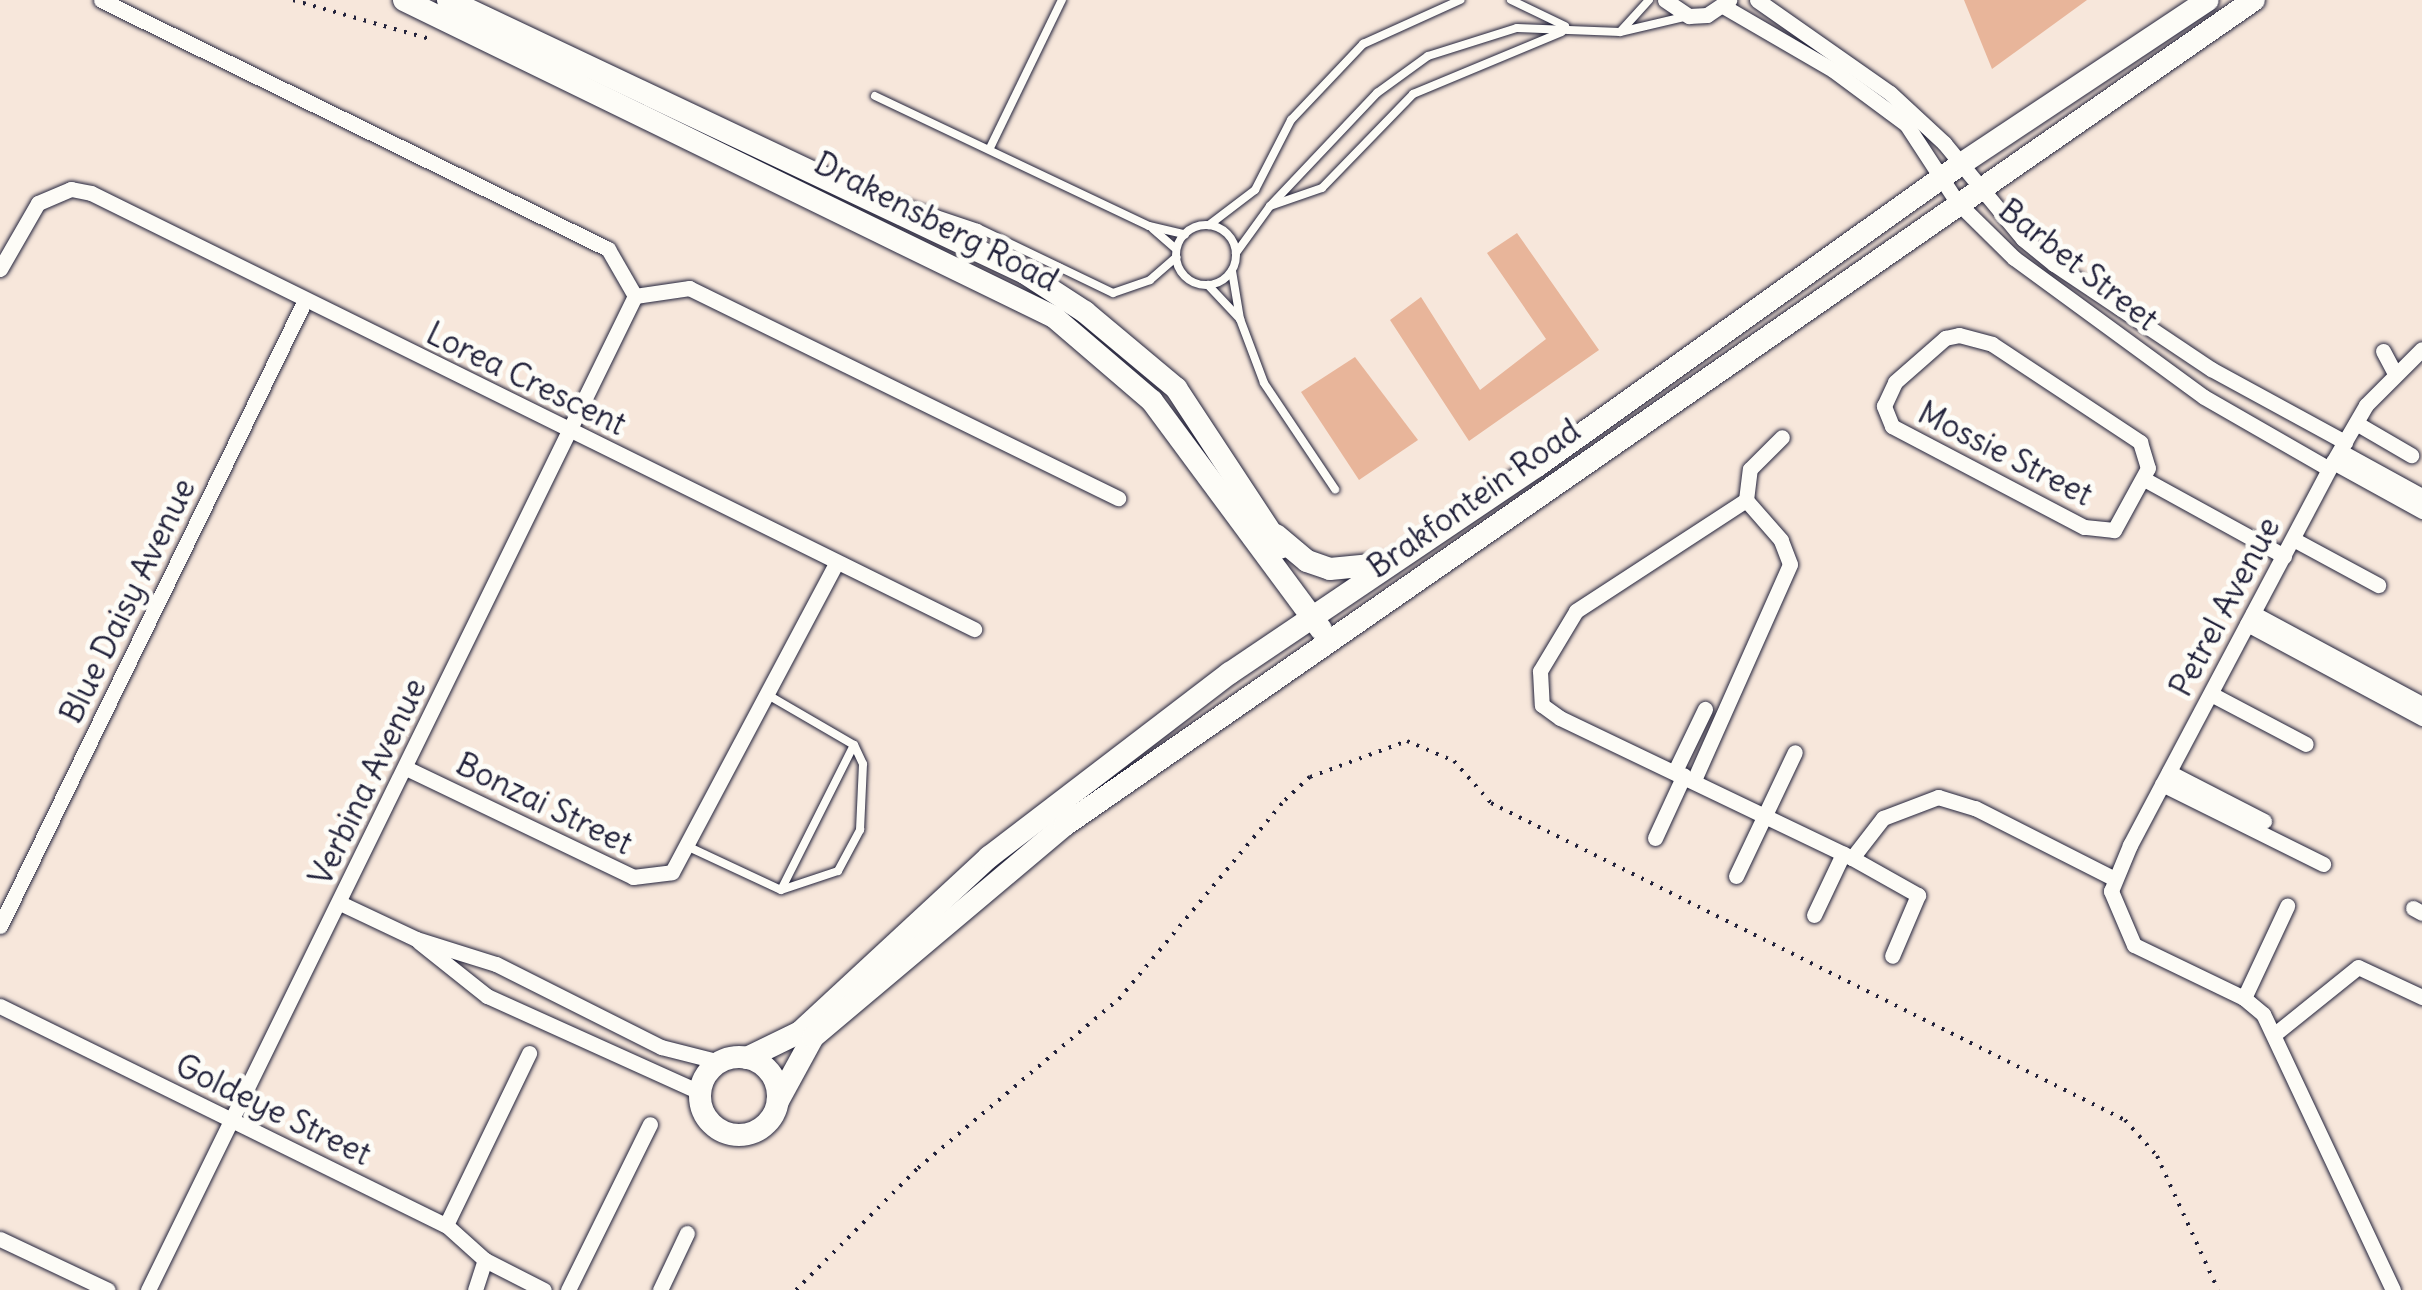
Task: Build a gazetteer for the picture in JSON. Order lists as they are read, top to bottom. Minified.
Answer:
{"streets":{"street":["Drakensberg Road","Barbet Street","Lorea Crescent","Mossie Street","Brakfontein Road","Blue Daisy Avenue","Petrel Avenue","Verbina Avenue","Bonzai Street","Goldeye Street"]},"crossings":[["Drakensberg Road","Brakfontein Road"],["Barbet Street","Brakfontein Road"],["Barbet Street","Petrel Avenue"],["Lorea Crescent","Blue Daisy Avenue"],["Lorea Crescent","Verbina Avenue"],["Mossie Street","Petrel Avenue"],["Verbina Avenue","Bonzai Street"],["Verbina Avenue","Goldeye Street"]]}
